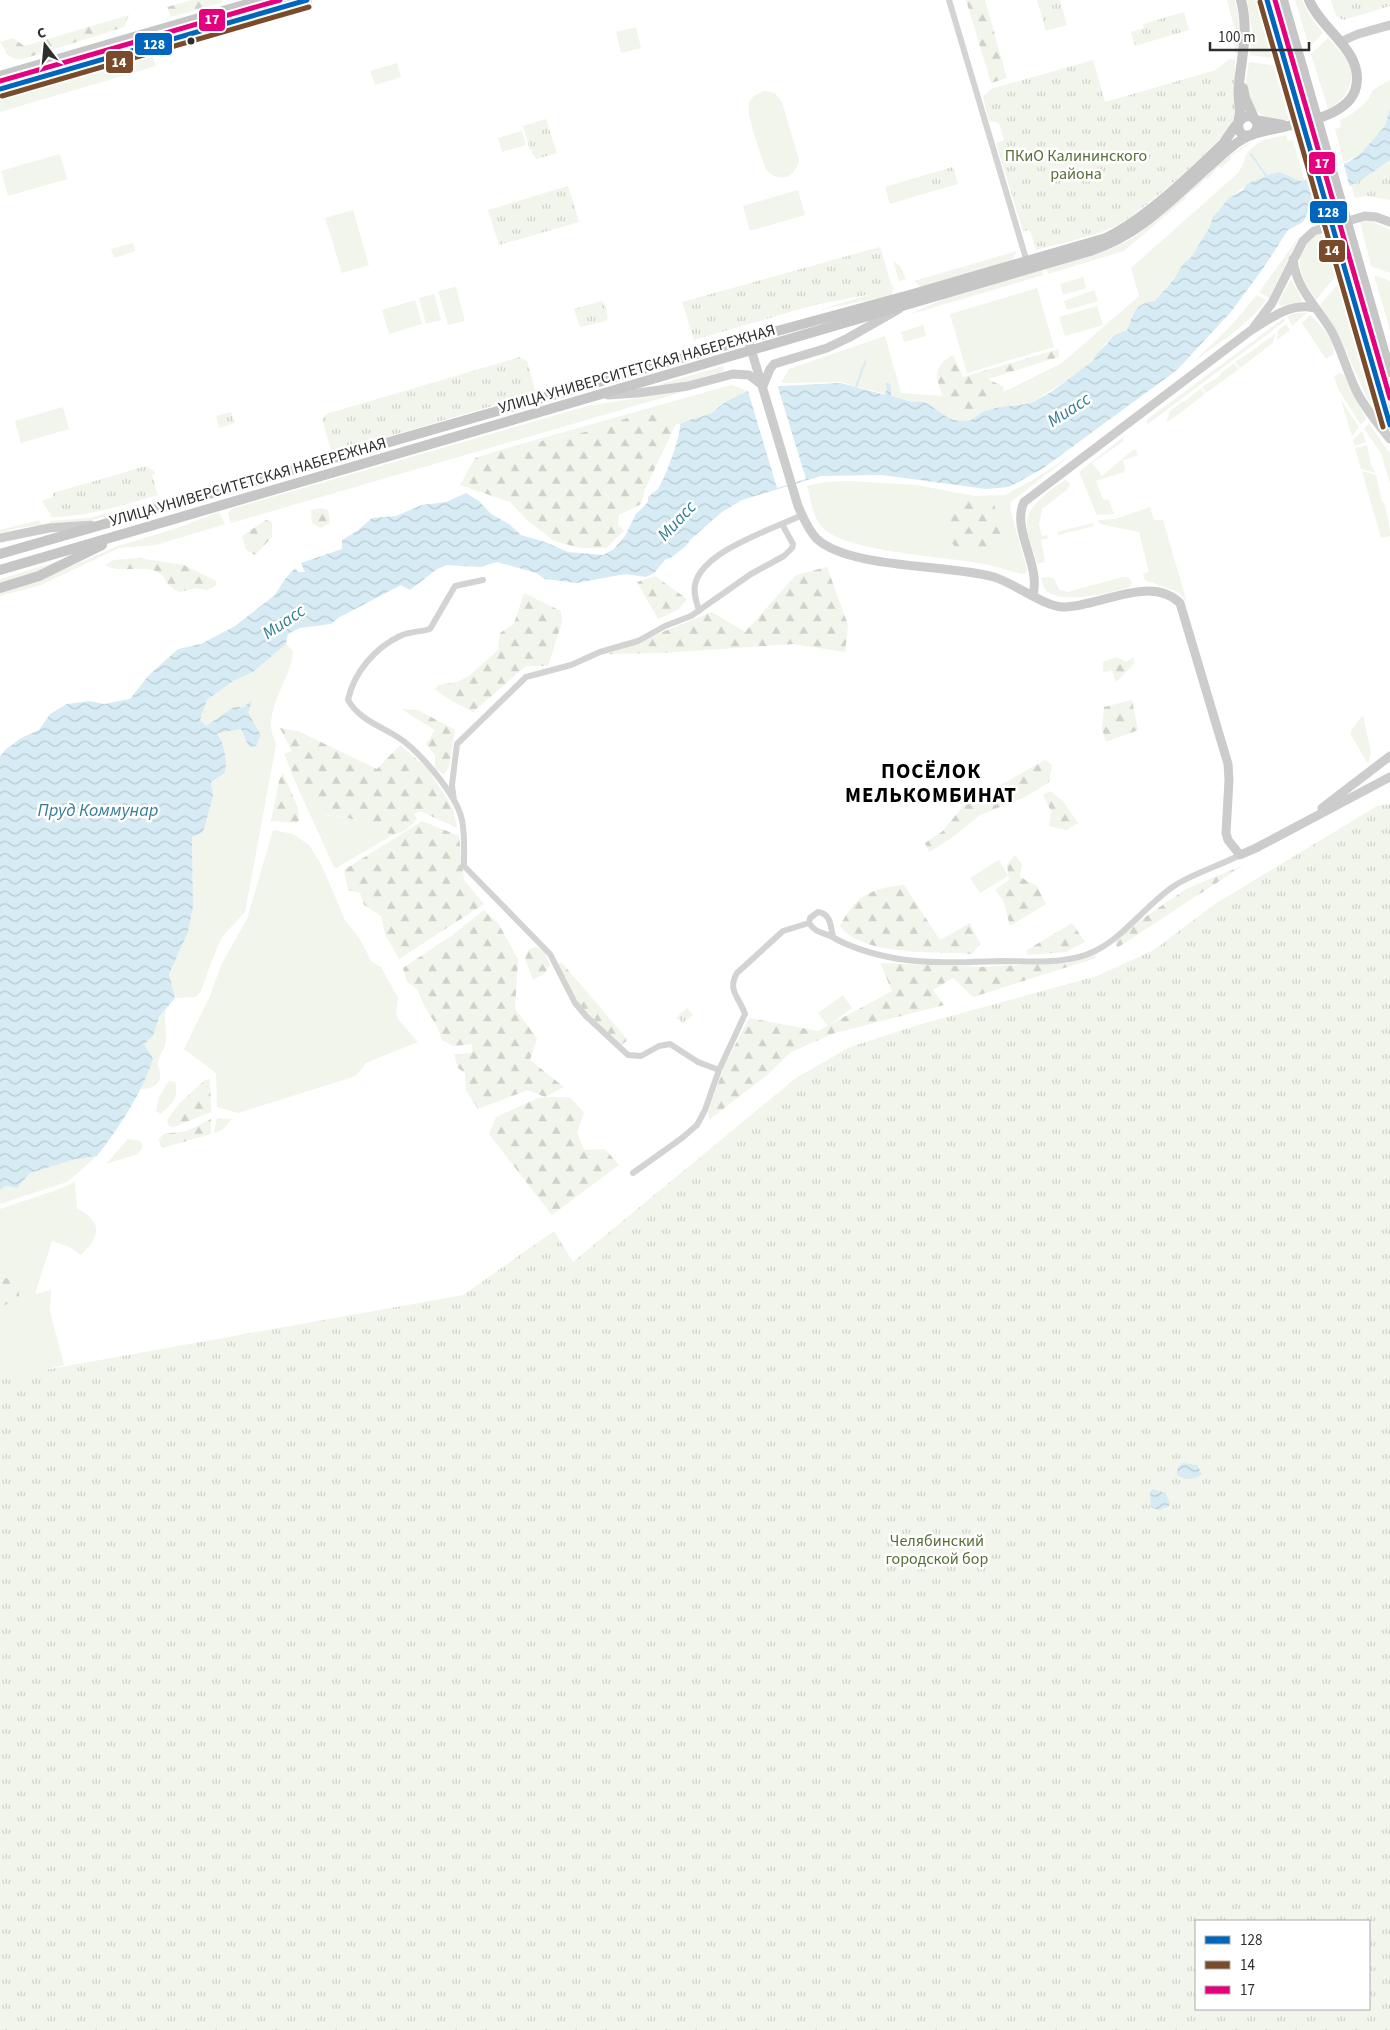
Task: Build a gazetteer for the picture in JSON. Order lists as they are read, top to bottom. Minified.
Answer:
{"streets":{"main road":["УЛИЦА УНИВЕРСИТЕТСКАЯ НАБЕРЕЖНАЯ"]},"districts":["ПОСЁЛОК МЕЛЬКОМБИНАТ"],"water":["Миасс","Пруд Коммунар"],"parks":["ПКиО Калининского района","Челябинский городской бор"],"lines":["transit line 128","transit line 17","transit line 14"],"legend":["128","14","17"],"scale_bar":"100 m","north":"top"}
